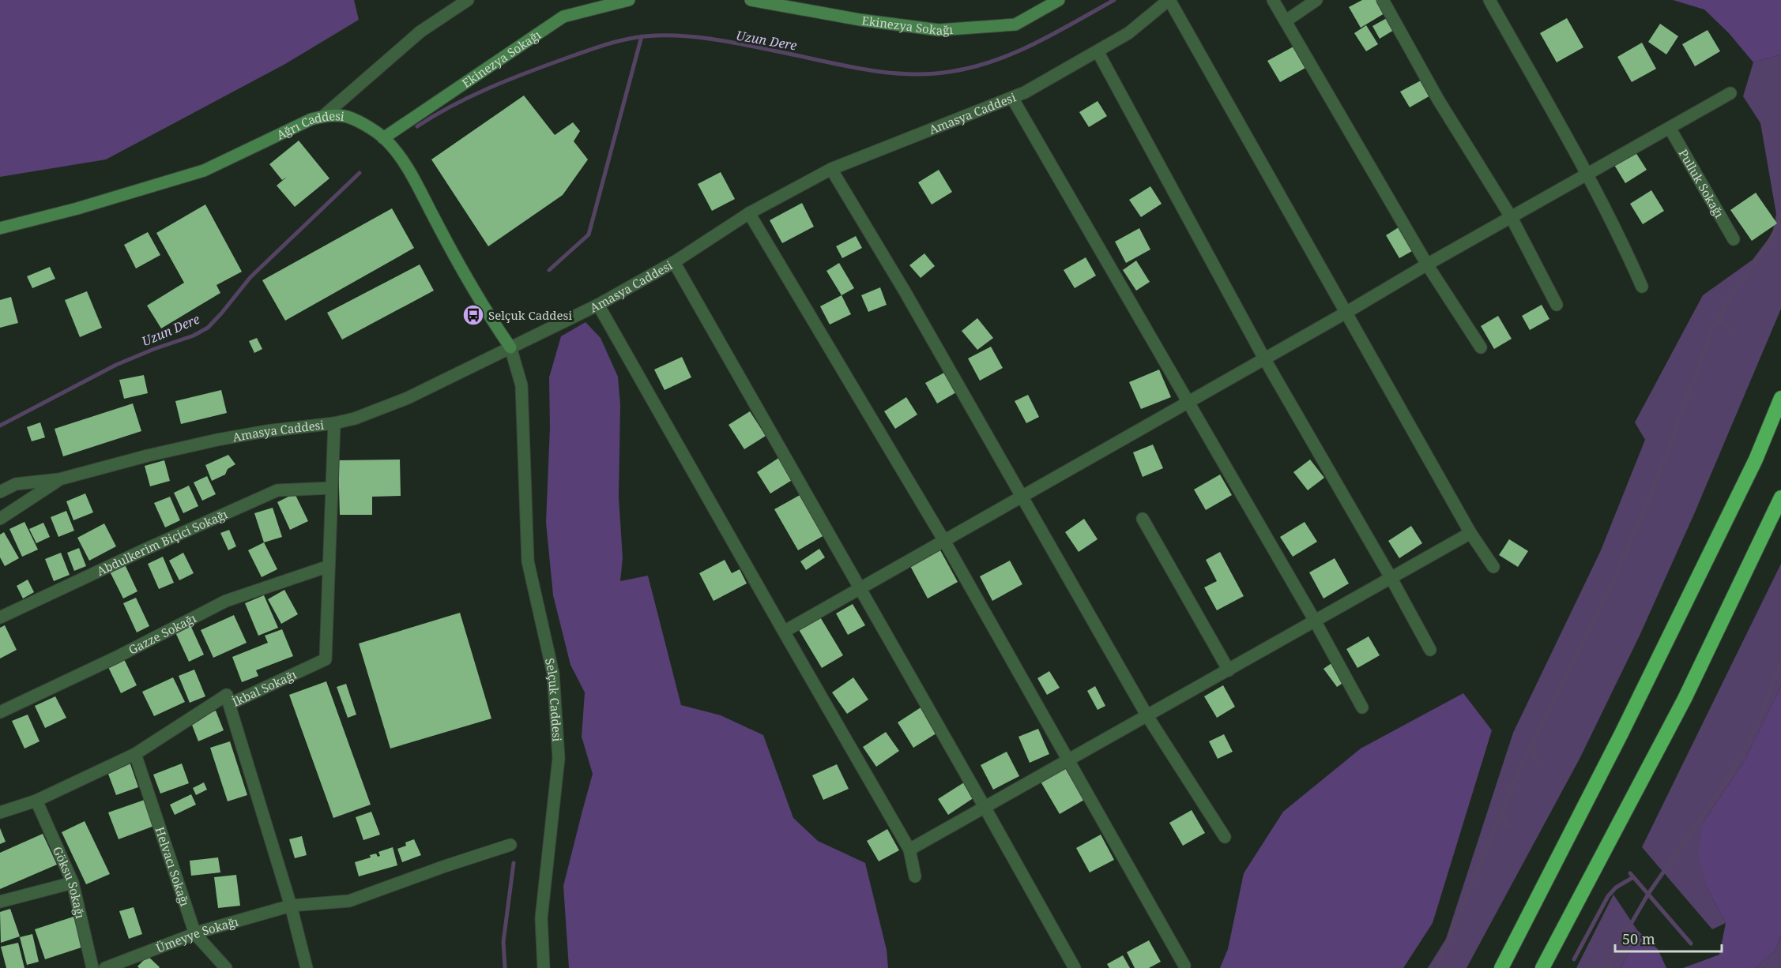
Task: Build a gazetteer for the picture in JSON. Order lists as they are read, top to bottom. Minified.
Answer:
{"streets":{"main road":["Ekinezya Sokağı","Ağrı Caddesi"],"street":["Amasya Caddesi","Pulluk Sokağı","Abdulkerim Biçici Sokağı","Gazze Sokağı","İkbal Sokağı","Selçuk Caddesi","Helvacı Sokağı","Göksu Sokağı","Ümeyye Sokağı"]},"crossings":[["Ekinezya Sokağı","Ağrı Caddesi"],["Amasya Caddesi","Ağrı Caddesi"],["Amasya Caddesi","İkbal Sokağı"],["Amasya Caddesi","Selçuk Caddesi"],["Ağrı Caddesi","Selçuk Caddesi"],["Abdulkerim Biçici Sokağı","İkbal Sokağı"],["Gazze Sokağı","İkbal Sokağı"],["İkbal Sokağı","Helvacı Sokağı"],["İkbal Sokağı","Göksu Sokağı"],["Helvacı Sokağı","Ümeyye Sokağı"]],"water":["Uzun Dere"],"places":{"bus stop":["Selçuk Caddesi"]},"scale_bar":"50 m"}
